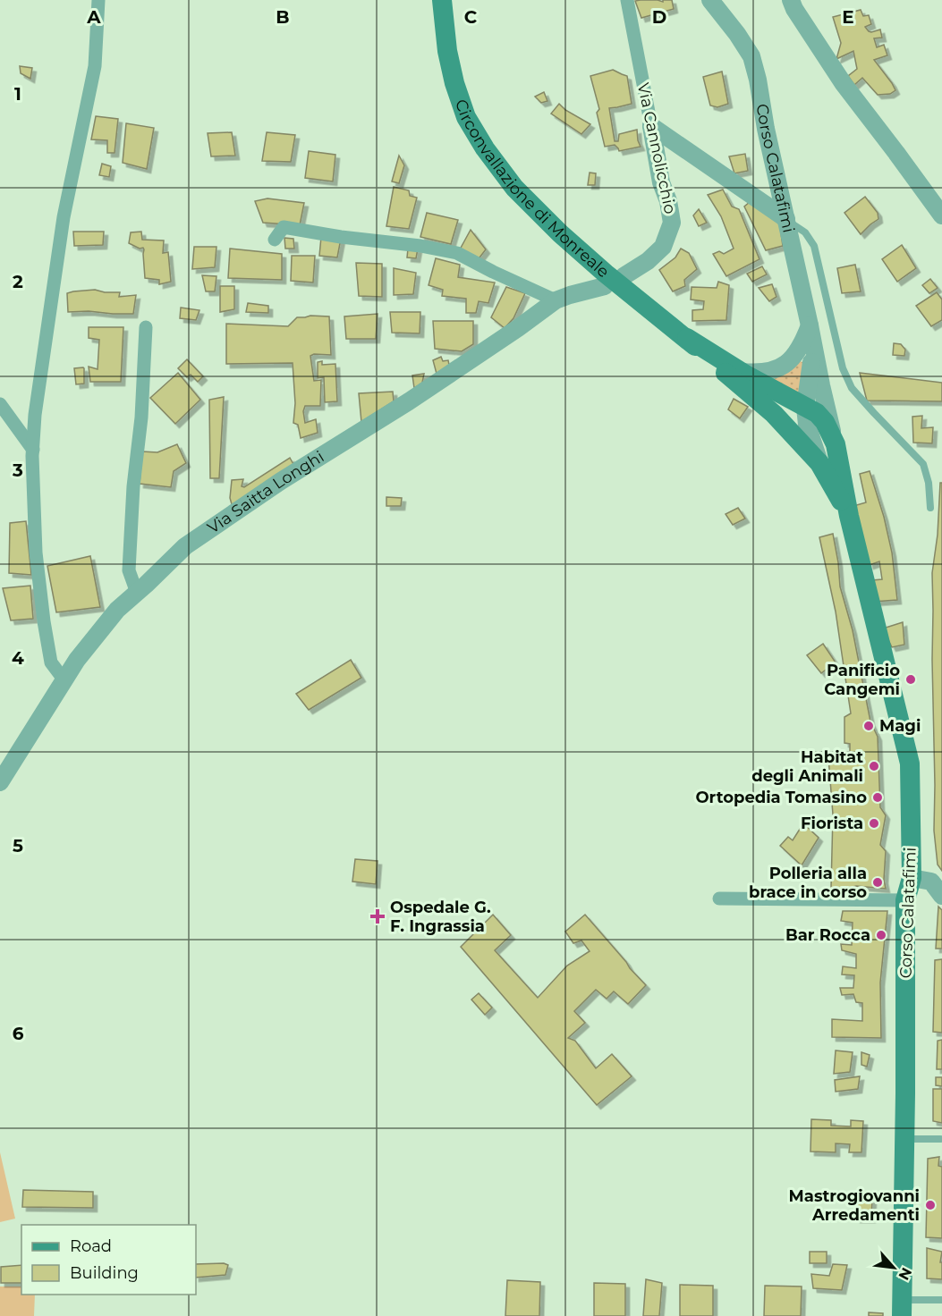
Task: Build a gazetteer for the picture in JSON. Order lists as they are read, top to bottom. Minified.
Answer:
{"streets":{"main road":["Corso Calatafimi","Circonvallazione di Monreale"],"street":["Via Cannolicchio","Via Saitta Longhi"]},"places":{"other":["Panificio Cangemi","Magi","Habitat degli Animali","Ortopedia Tomasino","Fiorista","Polleria alla brace in corso","Bar Rocca","Mastrogiovanni Arredamenti"],"health":["Ospedale G. F. Ingrassia"]},"legend":["Road","Building"],"north":"bottom right","grid":{"columns":["A","B","C","D","E"],"rows":["1","2","3","4","5","6"]}}
